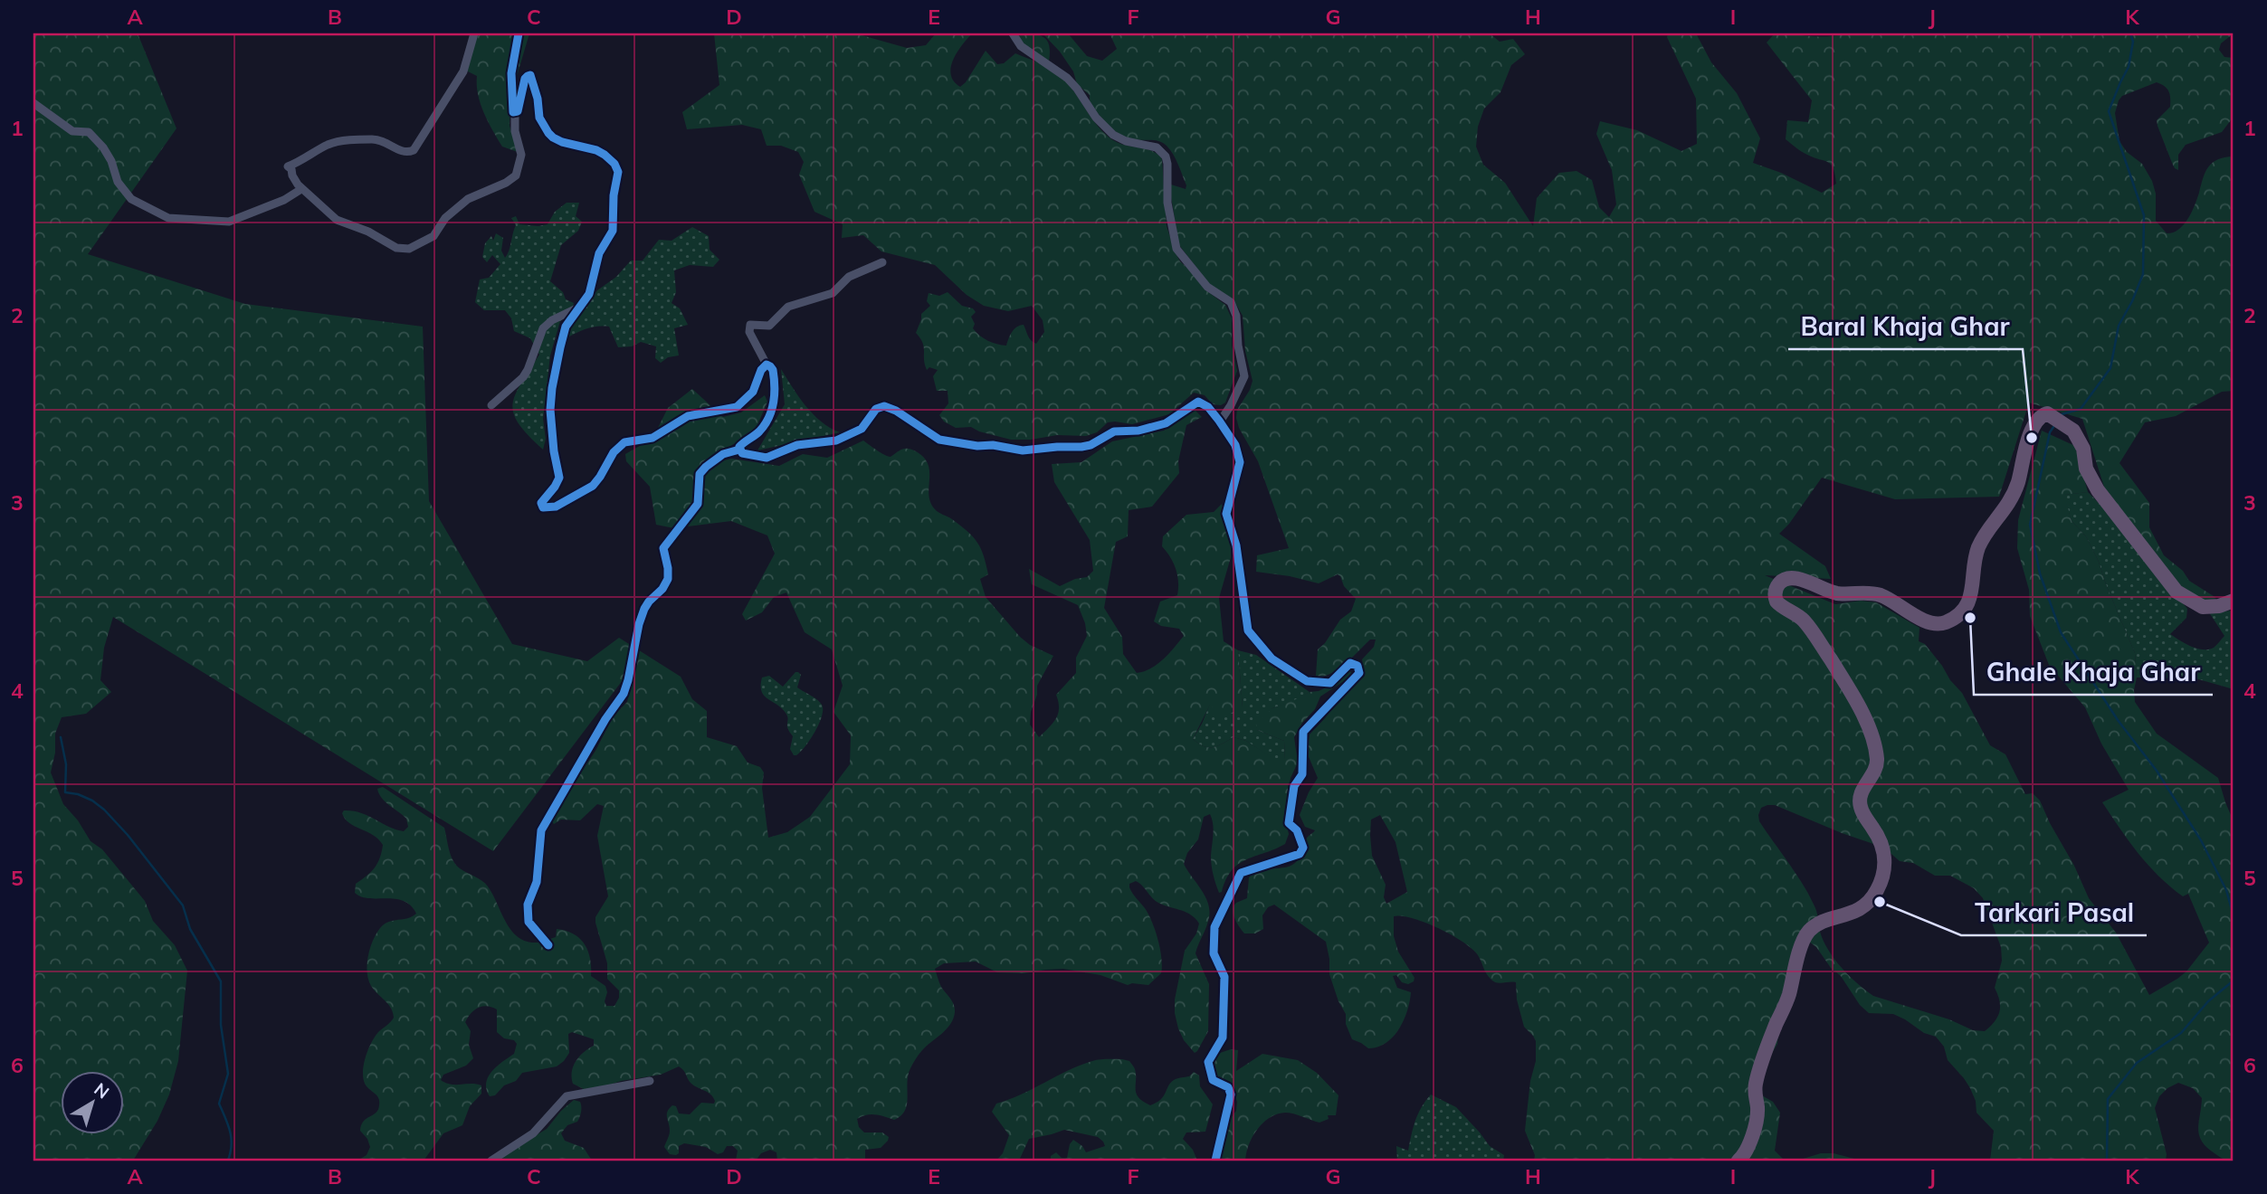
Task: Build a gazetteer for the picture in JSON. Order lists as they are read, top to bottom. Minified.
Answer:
{"places":["Baral Khaja Ghar","Ghale Khaja Ghar","Tarkari Pasal"],"north":"top right","grid":{"columns":["A","B","C","D","E","F","G","H","I","J","K"],"rows":["1","2","3","4","5","6"]}}
